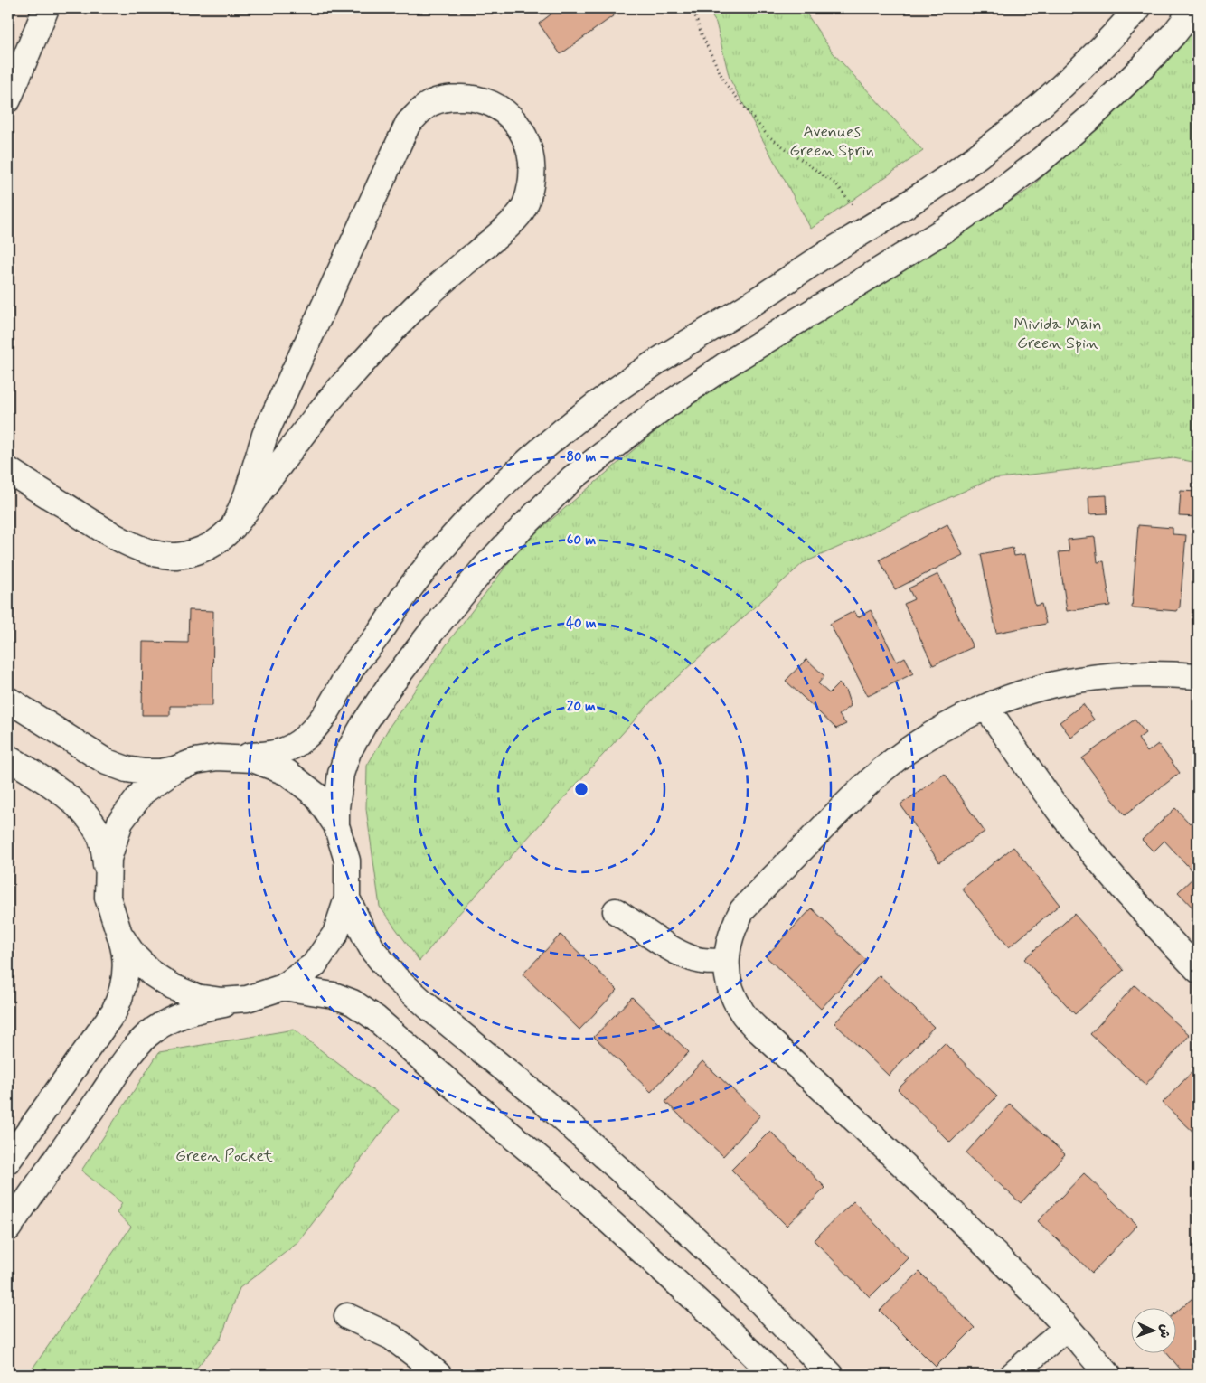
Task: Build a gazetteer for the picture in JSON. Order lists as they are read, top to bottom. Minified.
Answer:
{"parks":["Avenues Green Sprin","Mivida Main Green Spin","Green Pocket"],"north":"right","rings":["80 m","60 m","40 m","20 m"]}
